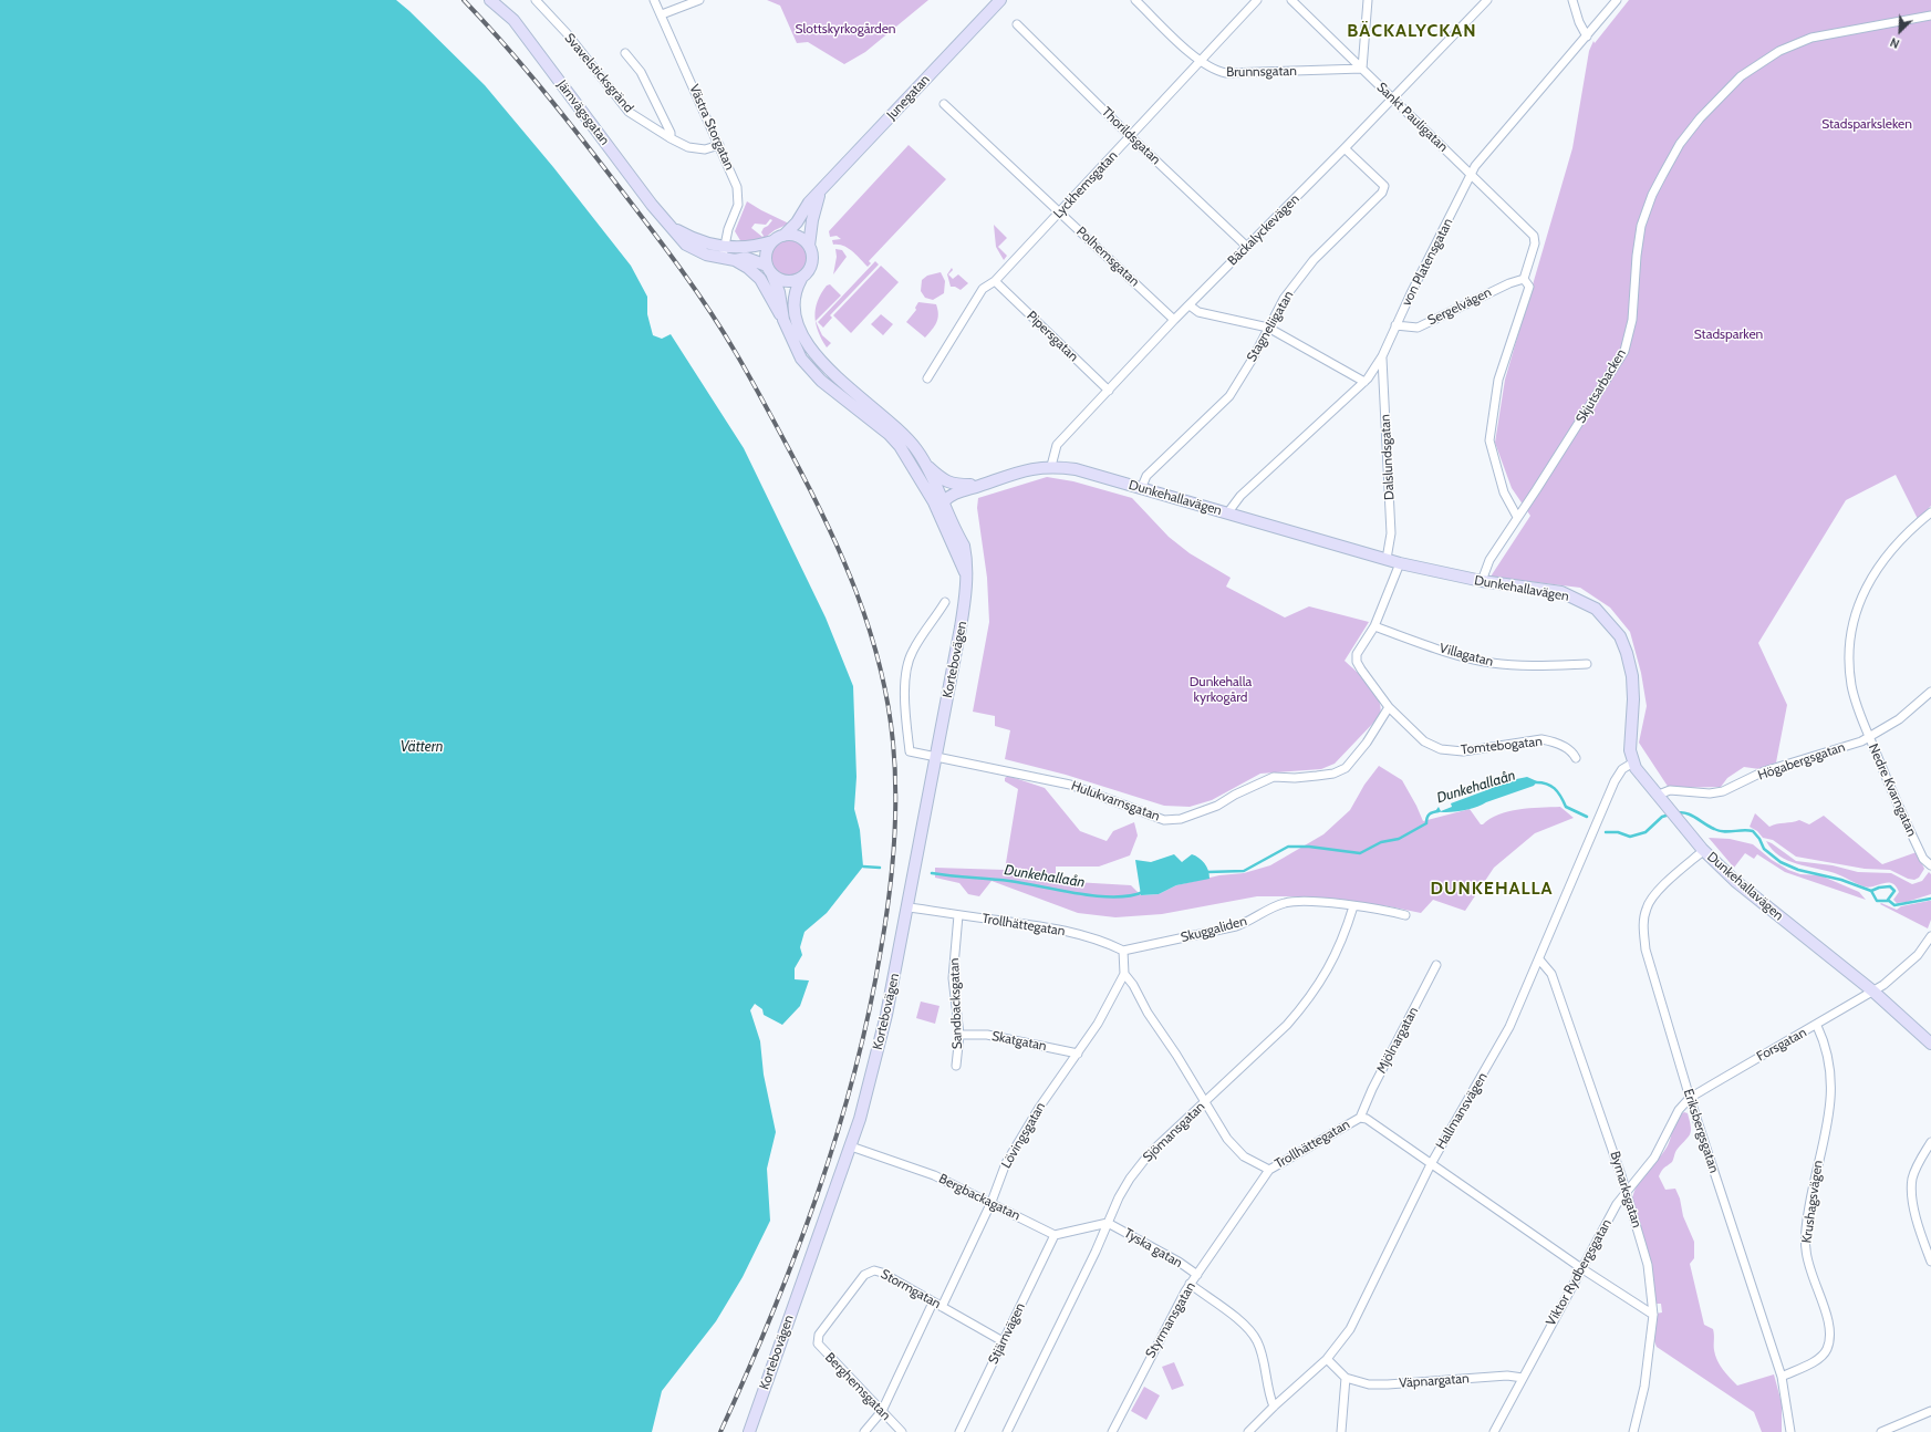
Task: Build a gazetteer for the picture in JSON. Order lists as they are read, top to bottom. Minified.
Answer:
{"streets":{"street":["Brunnsgatan","Svavelsticksgränd","Junegatan","Järnvägsgatan","Sankt Pauligatan","Västra Storgatan","Thorildsgatan","Lyckhemsgatan","Bäckalyckevägen","Polhemsgatan","von Platensgatan","Sergelvägen","Stagneliigatan","Pipersgatan","Skjutsarbacken","Dalslundsgatan","Dunkehallavägen","Villagatan","Kortebovägen","Tomtebogatan","Högabergsgatan","Nedre Kvarngatan","Hulukvarnsgatan","Trollhättegatan","Skuggaliden","Sandbacksgatan","Mjölnargatan","Skatgatan","Forsgatan","Hallmansvägen","Eriksbergsgatan","Sjömansgatan","Lövingsgatan","Bymarksgatan","Bergbackagatan","Krushagsvägen","Tyska gatan","Viktor Rydbergsgatan","Stormgatan","Styrmansgatan","Stjärnvägen","Väpnargatan","Berghemsgatan"]},"crossings":[["Brunnsgatan","Sankt Pauligatan"],["Brunnsgatan","Lyckhemsgatan"],["Svavelsticksgränd","Västra Storgatan"],["Junegatan","Järnvägsgatan"],["Junegatan","Kortebovägen"],["Järnvägsgatan","Västra Storgatan"],["Järnvägsgatan","Kortebovägen"],["Sankt Pauligatan","Bäckalyckevägen"],["Sankt Pauligatan","von Platensgatan"],["Sankt Pauligatan","Sergelvägen"],["Thorildsgatan","Lyckhemsgatan"],["Thorildsgatan","Bäckalyckevägen"],["Lyckhemsgatan","Polhemsgatan"],["Lyckhemsgatan","Pipersgatan"],["Bäckalyckevägen","Polhemsgatan"],["Bäckalyckevägen","Stagneliigatan"],["Bäckalyckevägen","Pipersgatan"],["Bäckalyckevägen","Dunkehallavägen"],["von Platensgatan","Sergelvägen"],["von Platensgatan","Dalslundsgatan"],["von Platensgatan","Dunkehallavägen"],["Stagneliigatan","Dunkehallavägen"],["Skjutsarbacken","Dunkehallavägen"],["Dalslundsgatan","Dunkehallavägen"],["Dunkehallavägen","Kortebovägen"],["Dunkehallavägen","Tomtebogatan"],["Dunkehallavägen","Högabergsgatan"],["Dunkehallavägen","Forsgatan"],["Dunkehallavägen","Hallmansvägen"],["Dunkehallavägen","Eriksbergsgatan"],["Villagatan","Tomtebogatan"],["Kortebovägen","Hulukvarnsgatan"],["Kortebovägen","Trollhättegatan"],["Kortebovägen","Bergbackagatan"],["Tomtebogatan","Hulukvarnsgatan"],["Högabergsgatan","Nedre Kvarngatan"],["Trollhättegatan","Skuggaliden"],["Trollhättegatan","Sandbacksgatan"],["Trollhättegatan","Mjölnargatan"],["Trollhättegatan","Hallmansvägen"],["Trollhättegatan","Sjömansgatan"],["Trollhättegatan","Lövingsgatan"],["Trollhättegatan","Bymarksgatan"],["Trollhättegatan","Viktor Rydbergsgatan"],["Trollhättegatan","Styrmansgatan"],["Skuggaliden","Sjömansgatan"],["Sandbacksgatan","Skatgatan"],["Skatgatan","Lövingsgatan"],["Forsgatan","Eriksbergsgatan"],["Forsgatan","Krushagsvägen"],["Forsgatan","Viktor Rydbergsgatan"],["Hallmansvägen","Bymarksgatan"],["Hallmansvägen","Tyska gatan"],["Eriksbergsgatan","Krushagsvägen"],["Eriksbergsgatan","Viktor Rydbergsgatan"],["Sjömansgatan","Tyska gatan"],["Lövingsgatan","Bergbackagatan"],["Lövingsgatan","Stormgatan"],["Bymarksgatan","Viktor Rydbergsgatan"],["Bergbackagatan","Stjärnvägen"],["Tyska gatan","Styrmansgatan"],["Viktor Rydbergsgatan","Väpnargatan"],["Stormgatan","Stjärnvägen"],["Stormgatan","Berghemsgatan"]],"districts":["BÄCKALYCKAN","DUNKEHALLA"],"water":["Vättern","Dunkehallaån"],"parks":["Slottskyrkogården","Stadsparksleken","Stadsparken","Dunkehalla kyrkogård"],"north":"bottom left"}
